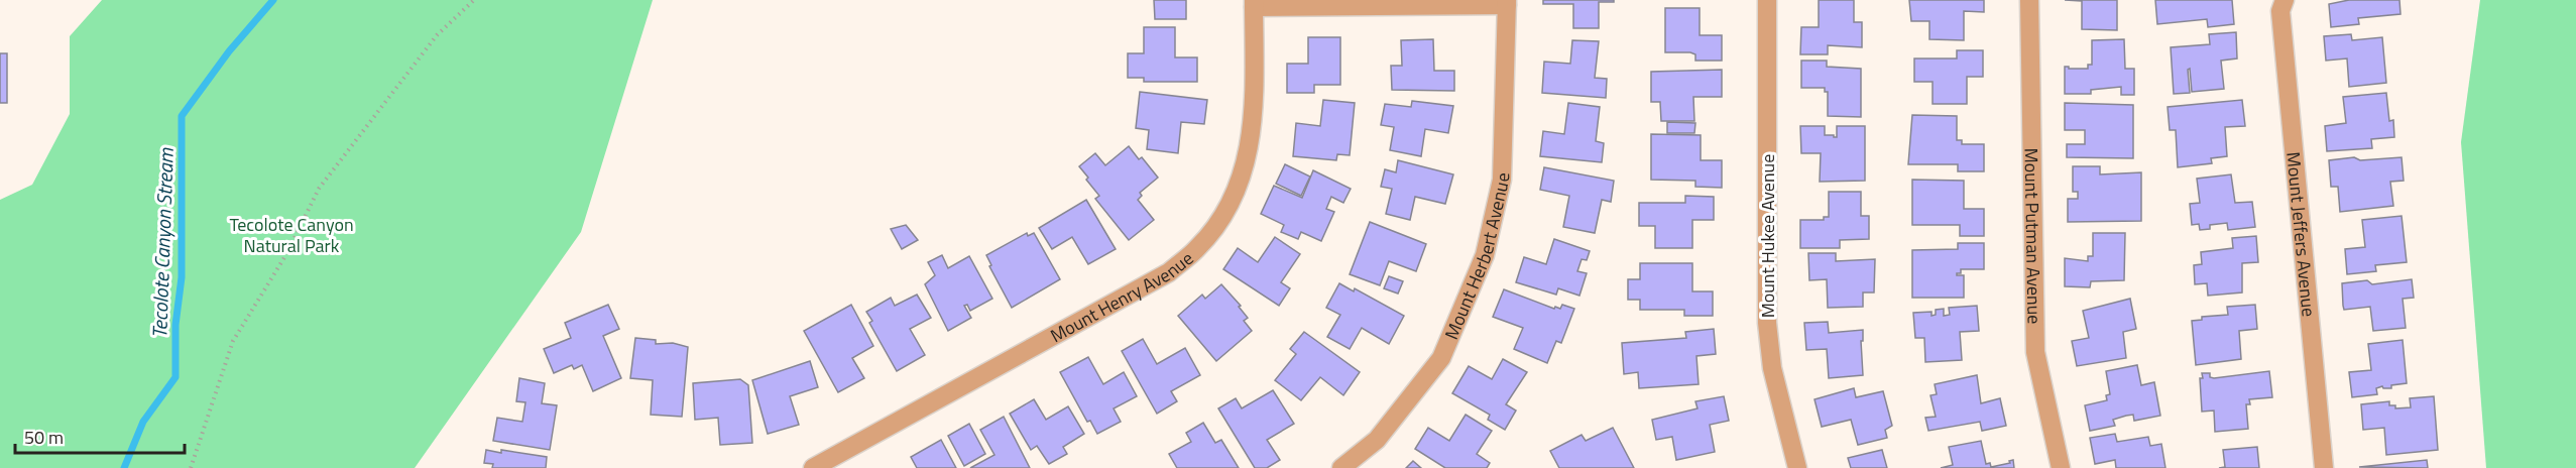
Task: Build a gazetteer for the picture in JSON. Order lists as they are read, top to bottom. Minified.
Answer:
{"streets":{"street":["Mount Jeffers Avenue","Mount Putman Avenue","Mount Hukee Avenue","Mount Herbert Avenue","Mount Henry Avenue"]},"water":["Tecolote Canyon Stream"],"parks":["Tecolote Canyon Natural Park"],"scale_bar":"50 m"}
